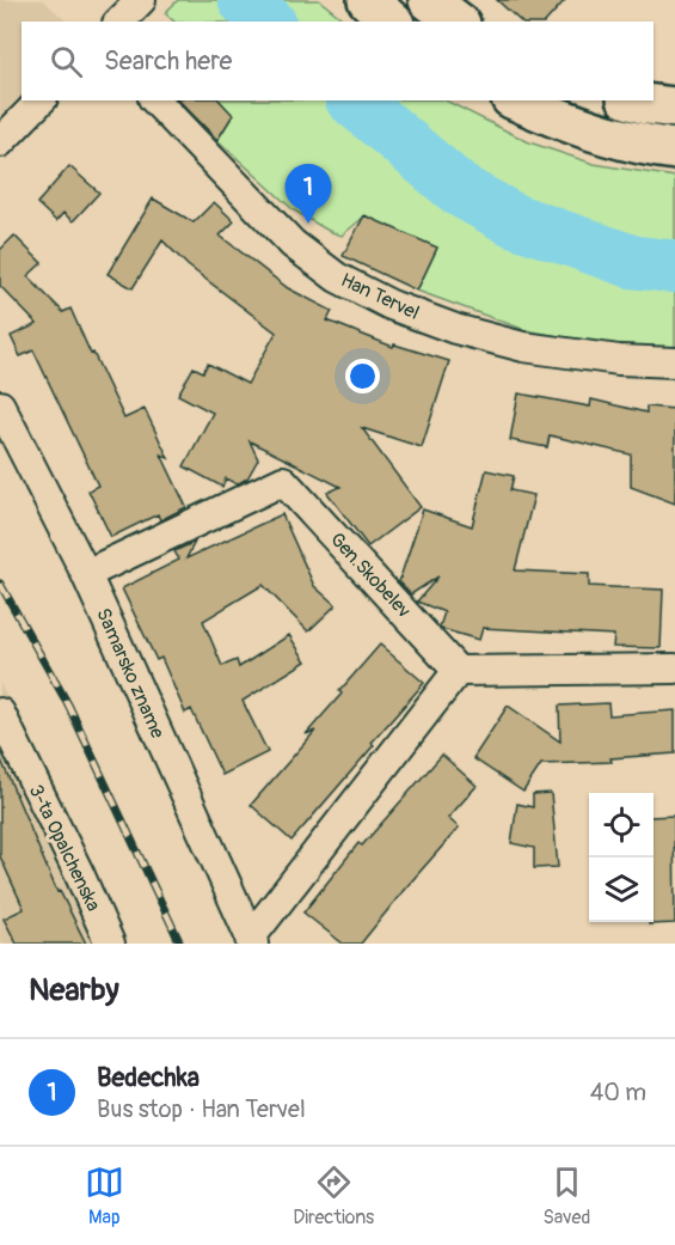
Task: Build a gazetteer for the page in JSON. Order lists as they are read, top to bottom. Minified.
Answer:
{"streets":{"street":["Han Tervel","Gen.Skobelev","Samarsko zname","3-ta Opalchenska"]},"crossings":[["Gen.Skobelev","Samarsko zname"]],"page":{"search":"Search here","pins":"1","heading":"Nearby","list":[{"mark":"1","name":"Bedechka","note":"Bus stop · Han Tervel","value":"40 m"}],"nav":["Map","Directions","Saved"]}}
